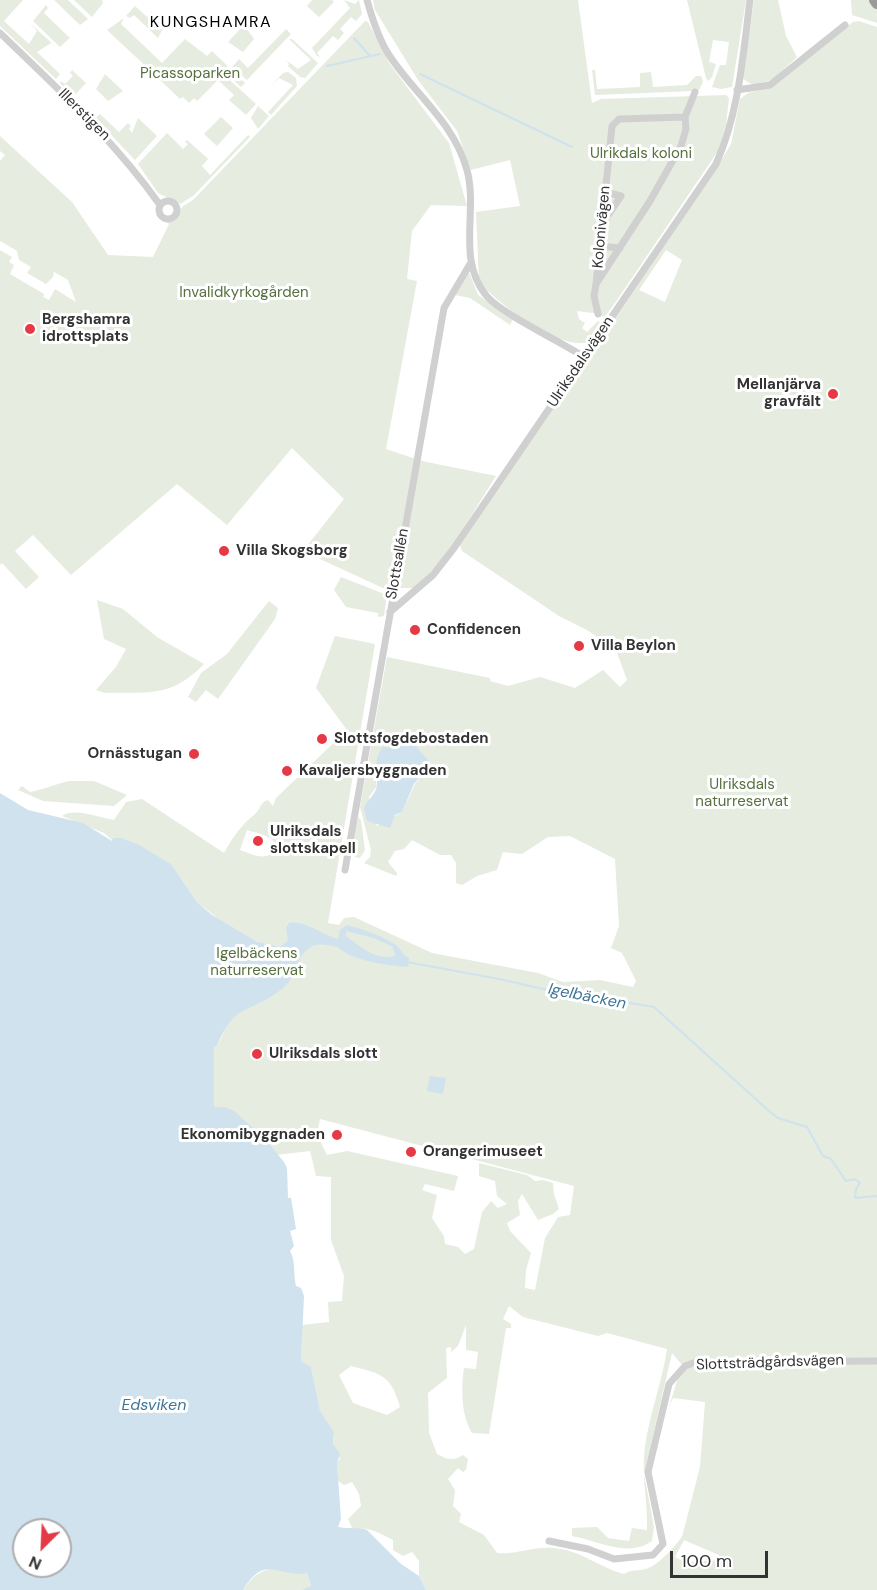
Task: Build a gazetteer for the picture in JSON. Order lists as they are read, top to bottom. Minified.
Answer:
{"streets":{"street":["Illerstigen","Kolonivägen","Ulriksdalsvägen","Slottsallén","Slottsträdgårdsvägen"]},"crossings":[["Ulriksdalsvägen","Slottsallén"]],"districts":["KUNGSHAMRA"],"water":["Igelbäcken","Edsviken"],"parks":["Picassoparken","Ulrikdals koloni","Invalidkyrkogården","Ulriksdals naturreservat","Igelbäckens naturreservat"],"places":["Bergshamra idrottsplats","Mellanjärva gravfält","Villa Skogsborg","Confidencen","Villa Beylon","Slottsfogdebostaden","Ornässtugan","Kavaljersbyggnaden","Ulriksdals slottskapell","Ulriksdals slott","Ekonomibyggnaden","Orangerimuseet"],"scale_bar":"100 m","north":"bottom left"}
